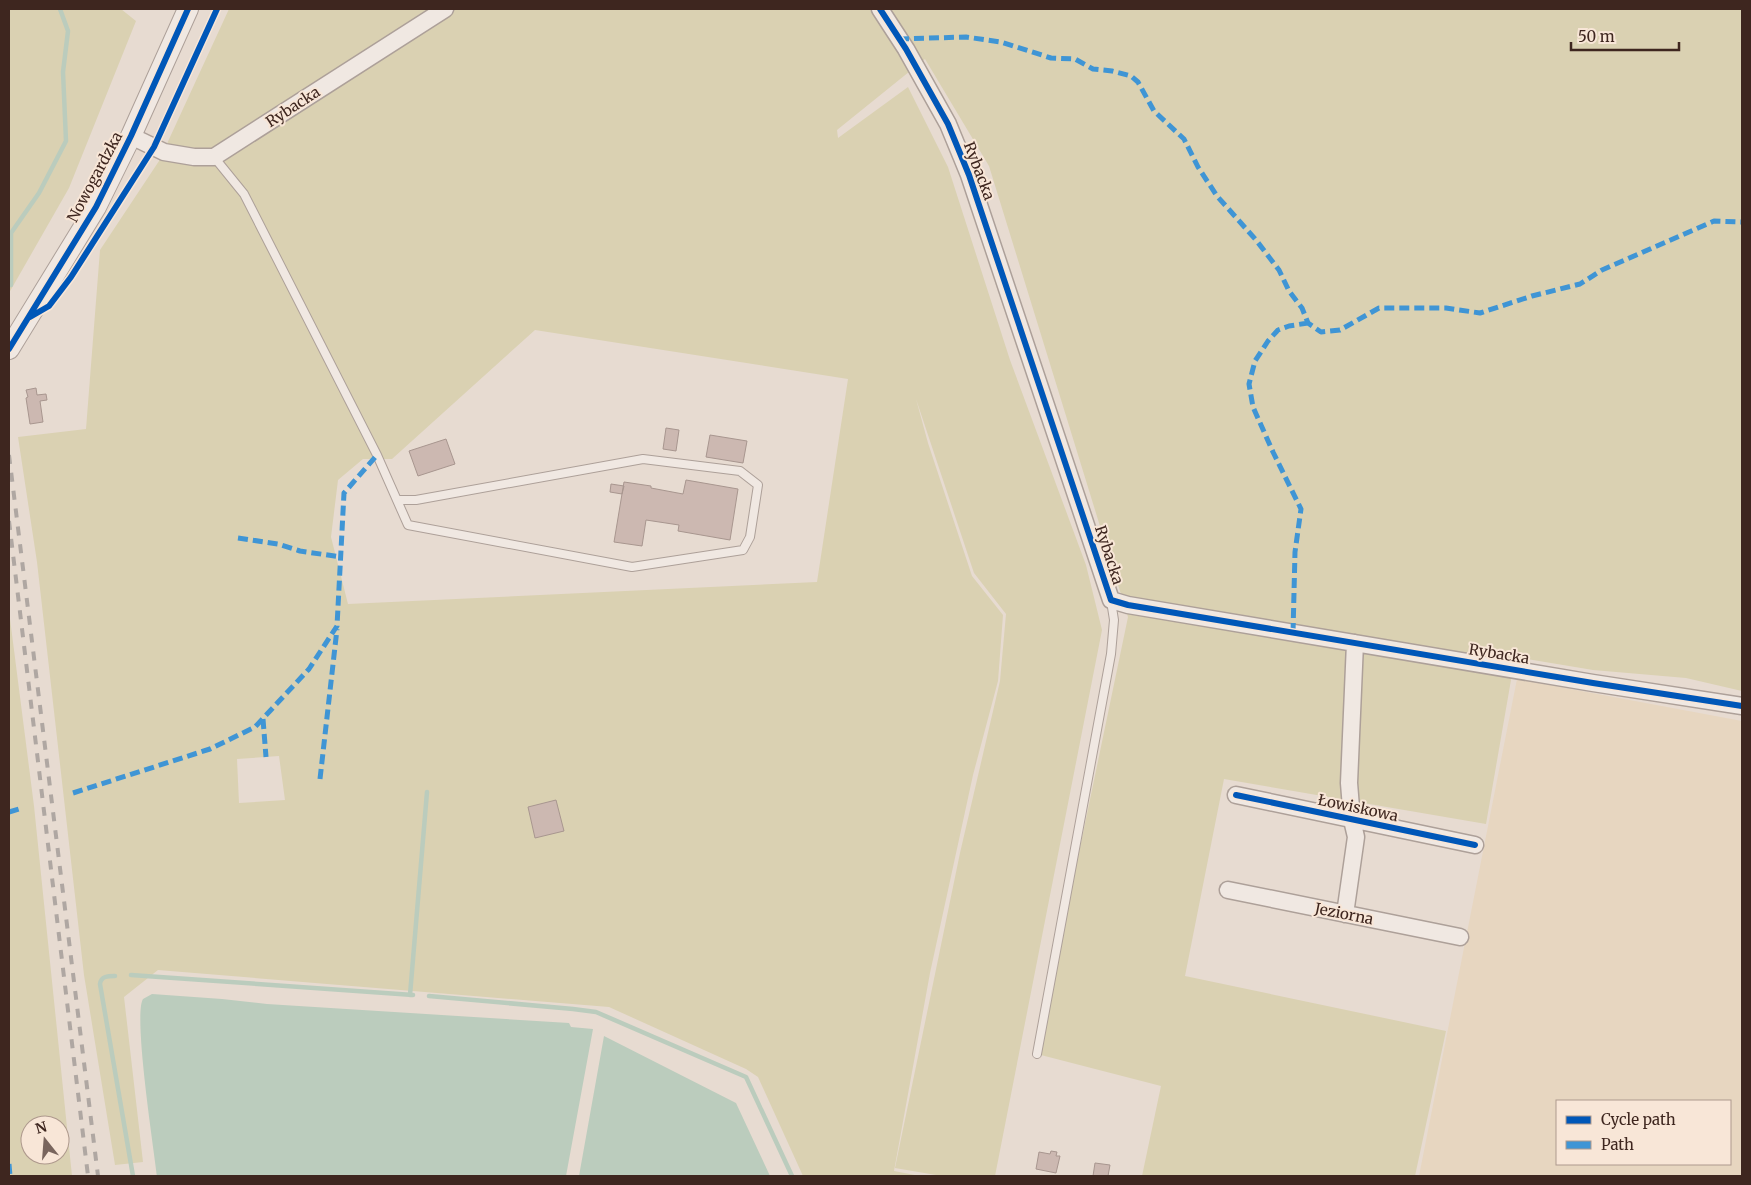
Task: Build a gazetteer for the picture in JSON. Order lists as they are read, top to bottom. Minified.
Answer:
{"streets":{"street":["Rybacka","Nowogardzka","Łowiskowa","Jeziorna"]},"legend":["Cycle path","Path"],"scale_bar":"50 m","north":"top"}
